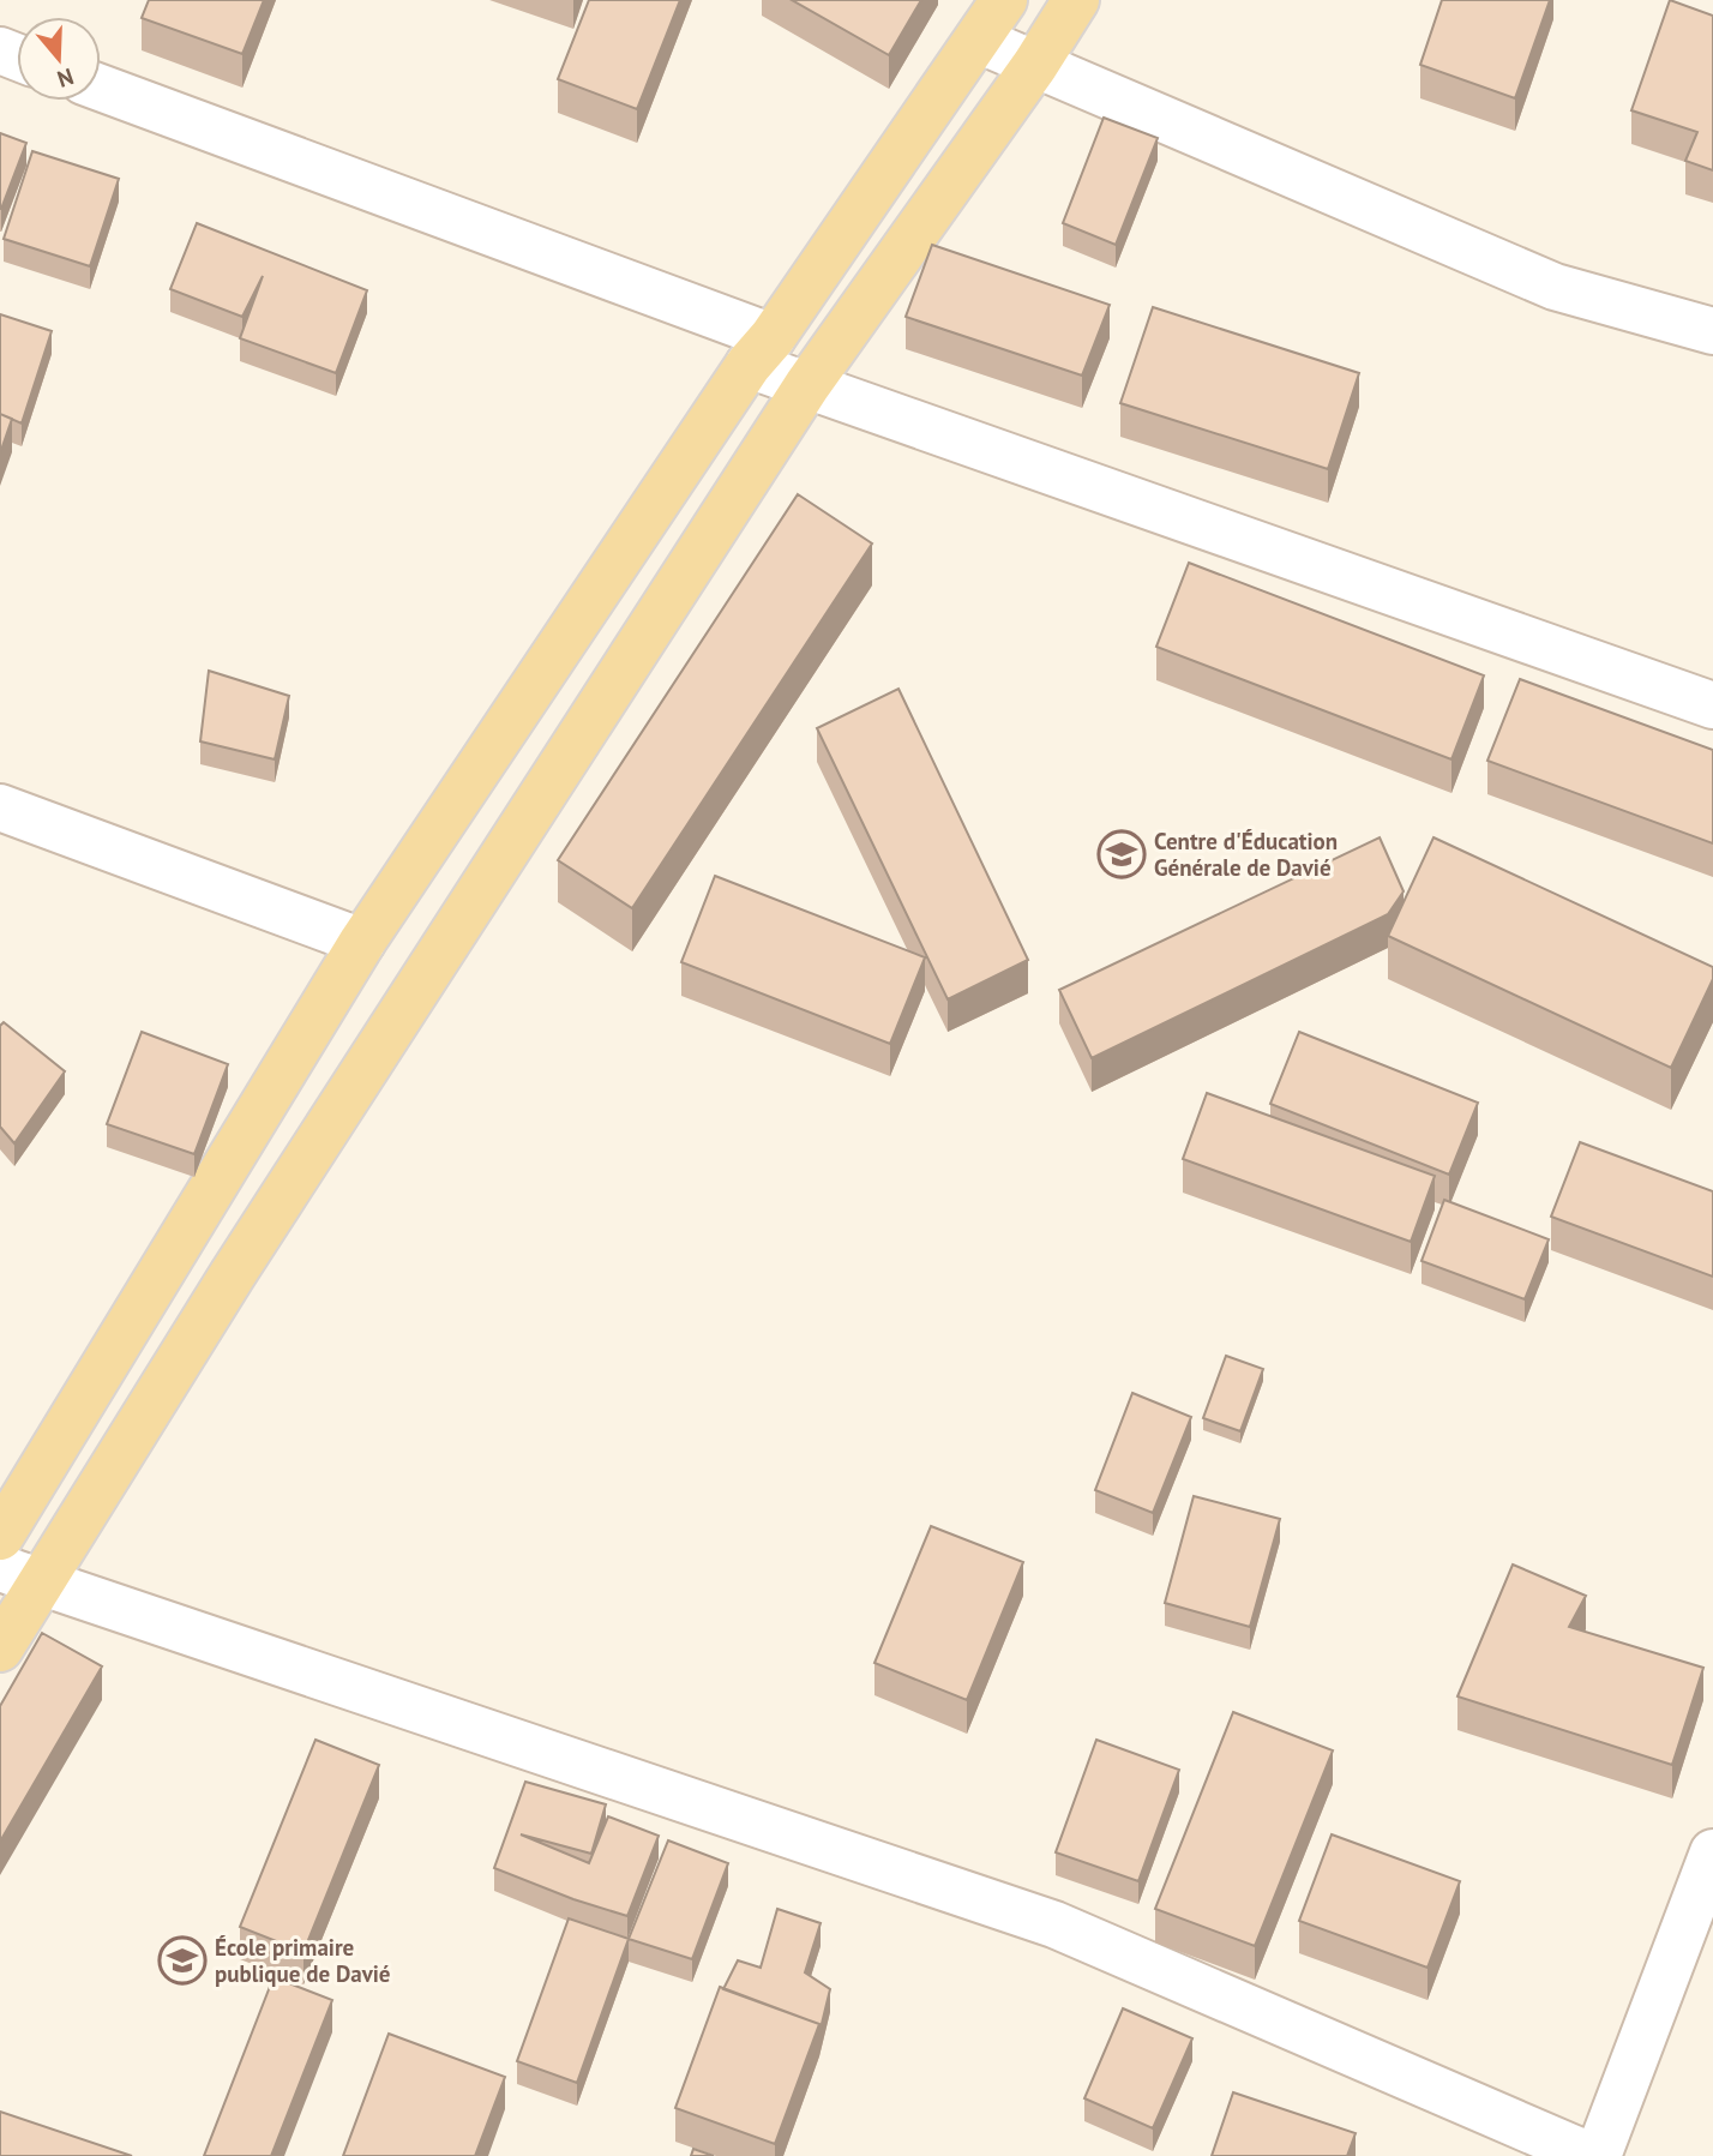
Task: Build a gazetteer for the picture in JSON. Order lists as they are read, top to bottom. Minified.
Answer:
{"places":{"school or university":["Centre d'Éducation Générale de Davié","École primaire publique de Davié"]},"north":"bottom"}
